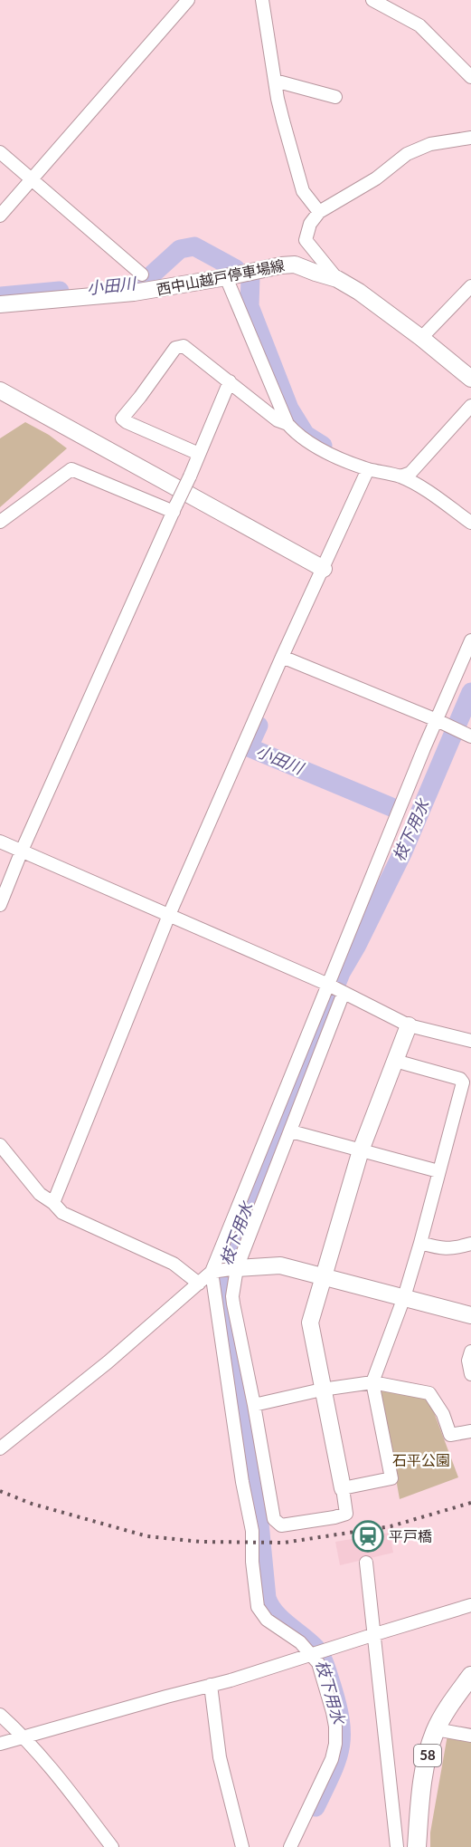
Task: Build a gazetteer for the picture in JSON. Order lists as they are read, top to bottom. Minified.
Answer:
{"streets":{"main road":["西中山越戸停車場線","58"]},"water":["小田川","枝下用水"],"parks":["石平公園"],"places":{"station":["平戸橋"]}}
